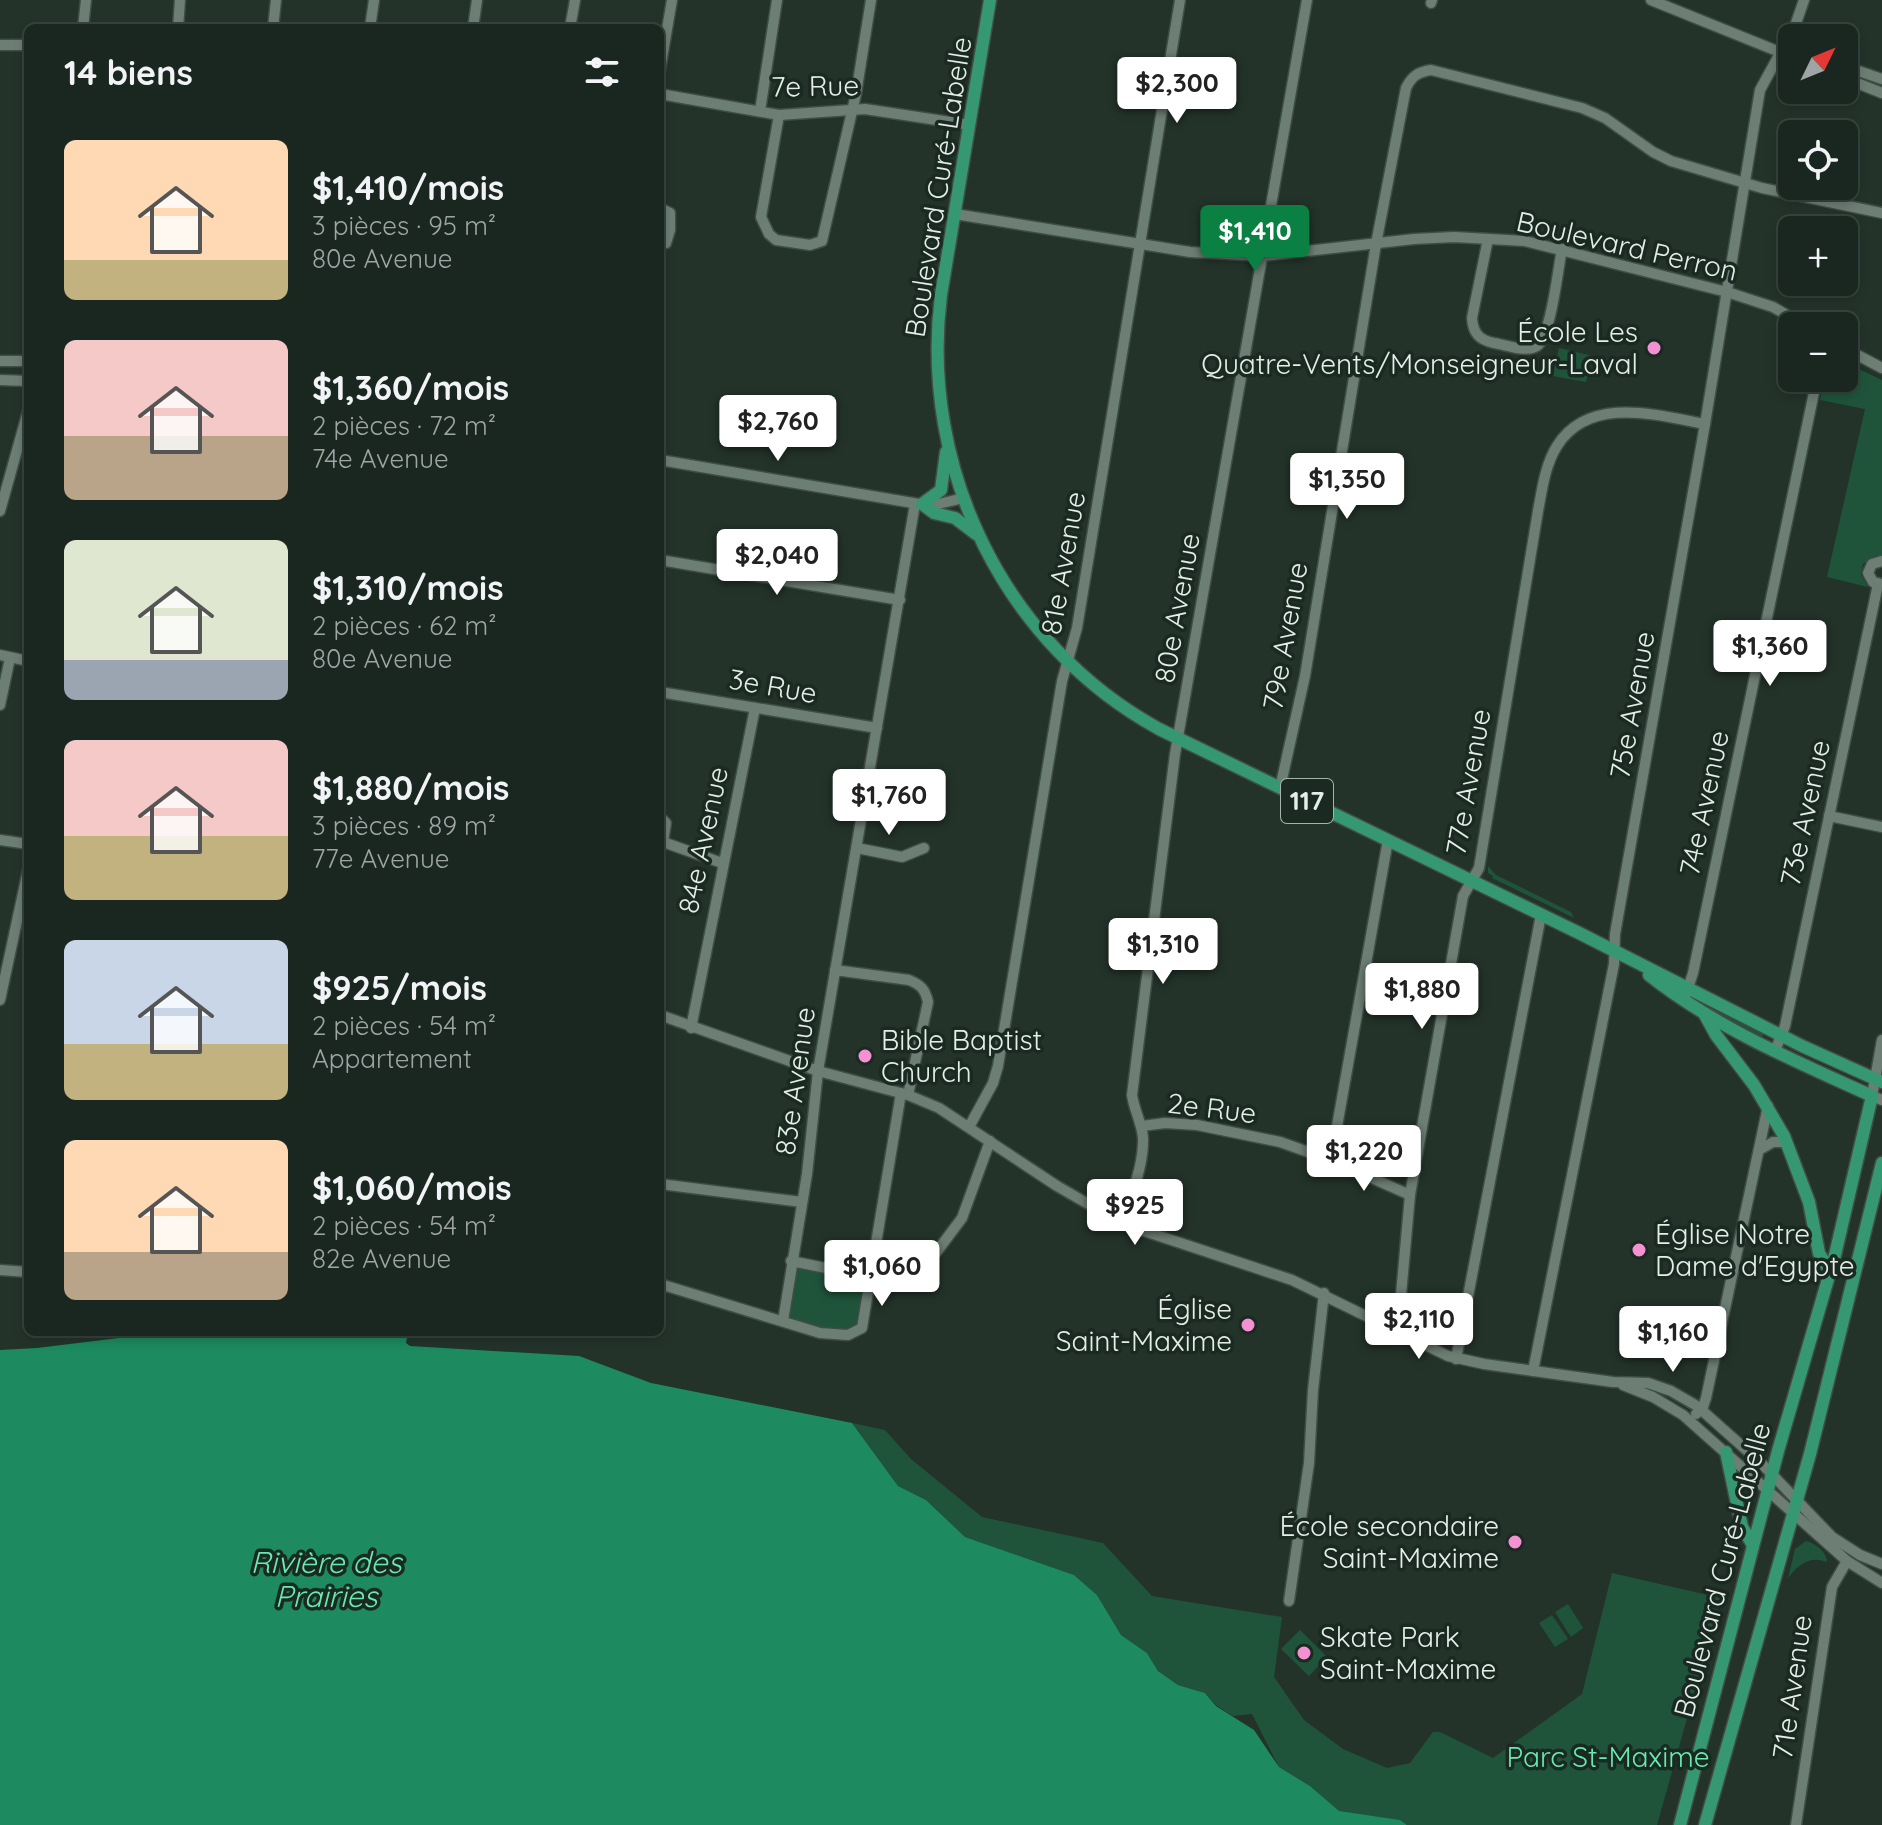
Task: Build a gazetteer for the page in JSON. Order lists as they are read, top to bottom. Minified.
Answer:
{"streets":{"main road":["Boulevard Curé-Labelle","117"],"street":["7e Rue","Boulevard Perron","81e Avenue","80e Avenue","79e Avenue","3e Rue","75e Avenue","77e Avenue","74e Avenue","73e Avenue","84e Avenue","83e Avenue","2e Rue","71e Avenue"]},"crossings":[["7e Rue","Boulevard Curé-Labelle"],["Boulevard Curé-Labelle","Boulevard Perron"],["Boulevard Curé-Labelle","81e Avenue"],["Boulevard Curé-Labelle","80e Avenue"],["Boulevard Curé-Labelle","79e Avenue"],["Boulevard Curé-Labelle","75e Avenue"],["Boulevard Curé-Labelle","77e Avenue"],["Boulevard Curé-Labelle","74e Avenue"],["Boulevard Curé-Labelle","73e Avenue"],["Boulevard Perron","81e Avenue"],["Boulevard Perron","80e Avenue"],["Boulevard Perron","79e Avenue"],["Boulevard Perron","75e Avenue"],["80e Avenue","2e Rue"],["79e Avenue","75e Avenue"],["3e Rue","84e Avenue"],["3e Rue","83e Avenue"],["75e Avenue","77e Avenue"],["77e Avenue","2e Rue"]],"water":["Rivière des Prairies"],"parks":["Parc St-Maxime"],"places":["École Les Quatre-Vents/Monseigneur-Laval","Bible Baptist Church","Église Notre Dame d'Egypte","Église Saint-Maxime","École secondaire Saint-Maxime","Skate Park Saint-Maxime"],"north":"top right","page":{"map_buttons":["+","−"],"heading":"14 biens","price":["$2,300","$1,410","$2,760","$1,350","$2,040","$1,360","$1,760","$1,310","$1,880","$1,220","$925","$1,060","$2,110","$1,160"],"list":[{"name":"$1,410/mois","note":"3 pièces · 95 m² · 80e Avenue"},{"name":"$1,360/mois","note":"2 pièces · 72 m² · 74e Avenue"},{"name":"$1,310/mois","note":"2 pièces · 62 m² · 80e Avenue"},{"name":"$1,880/mois","note":"3 pièces · 89 m² · 77e Avenue"},{"name":"$925/mois","note":"2 pièces · 54 m² · Appartement"},{"name":"$1,060/mois","note":"2 pièces · 54 m² · 82e Avenue"}]}}
